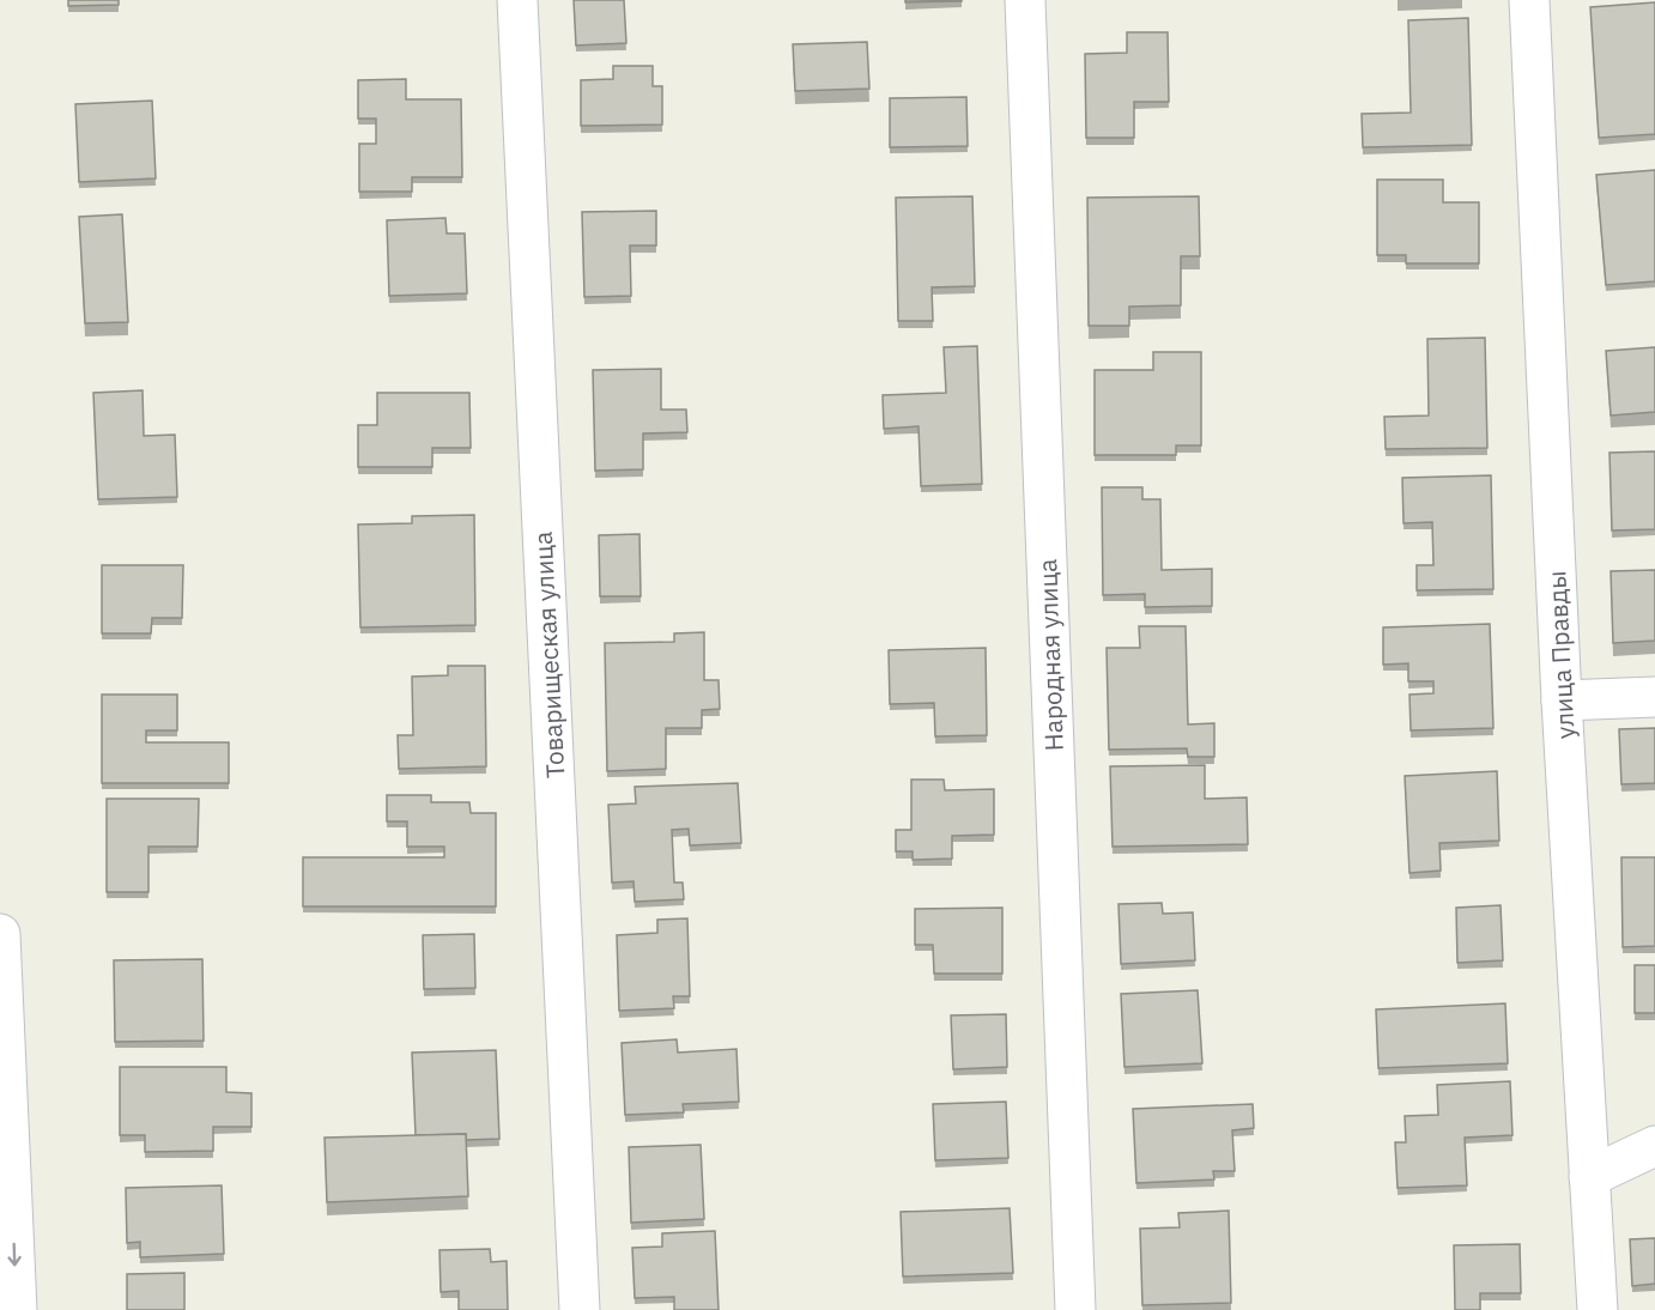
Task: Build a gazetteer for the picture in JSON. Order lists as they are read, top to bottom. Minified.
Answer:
{"streets":{"street":["Товарищеская улица","Народная улица","улица Правды"]}}
